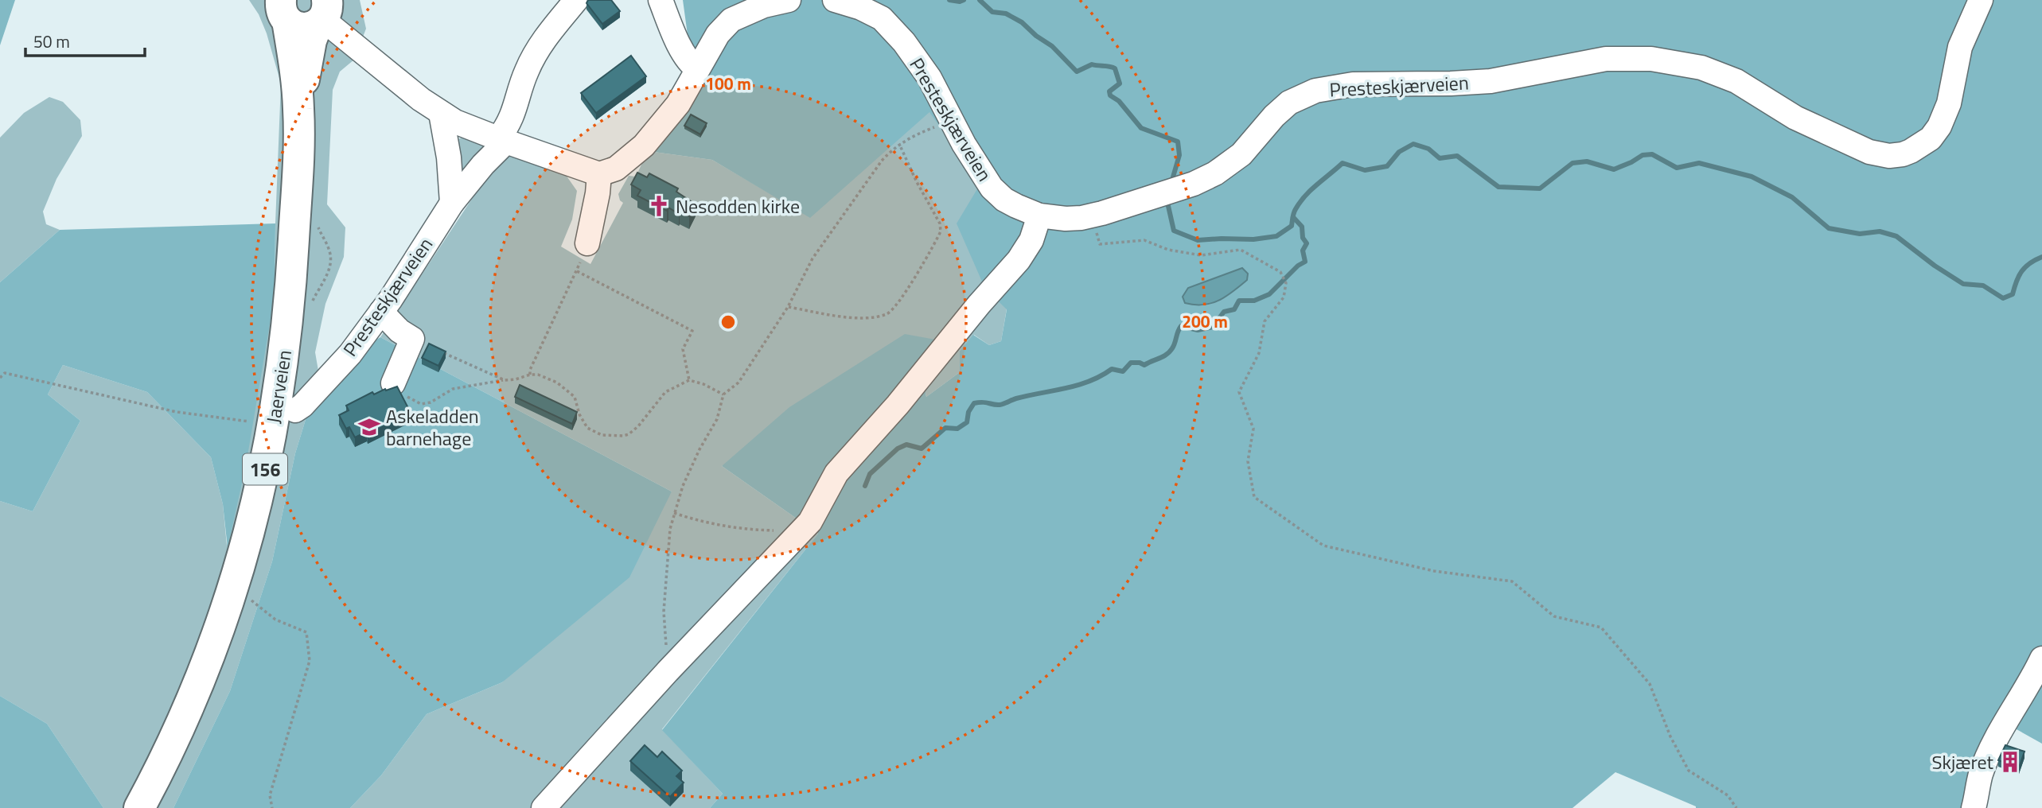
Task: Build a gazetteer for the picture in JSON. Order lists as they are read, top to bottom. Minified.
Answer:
{"streets":{"main road":["Jaerveien","156"],"street":["Presteskjærveien"]},"crossings":[["Presteskjærveien","Jaerveien"],["Jaerveien","156"]],"places":{"church":["Nesodden kirke"],"school or university":["Askeladden barnehage"],"building":["Skjæret"]},"scale_bar":"50 m","rings":["100 m","200 m"]}
